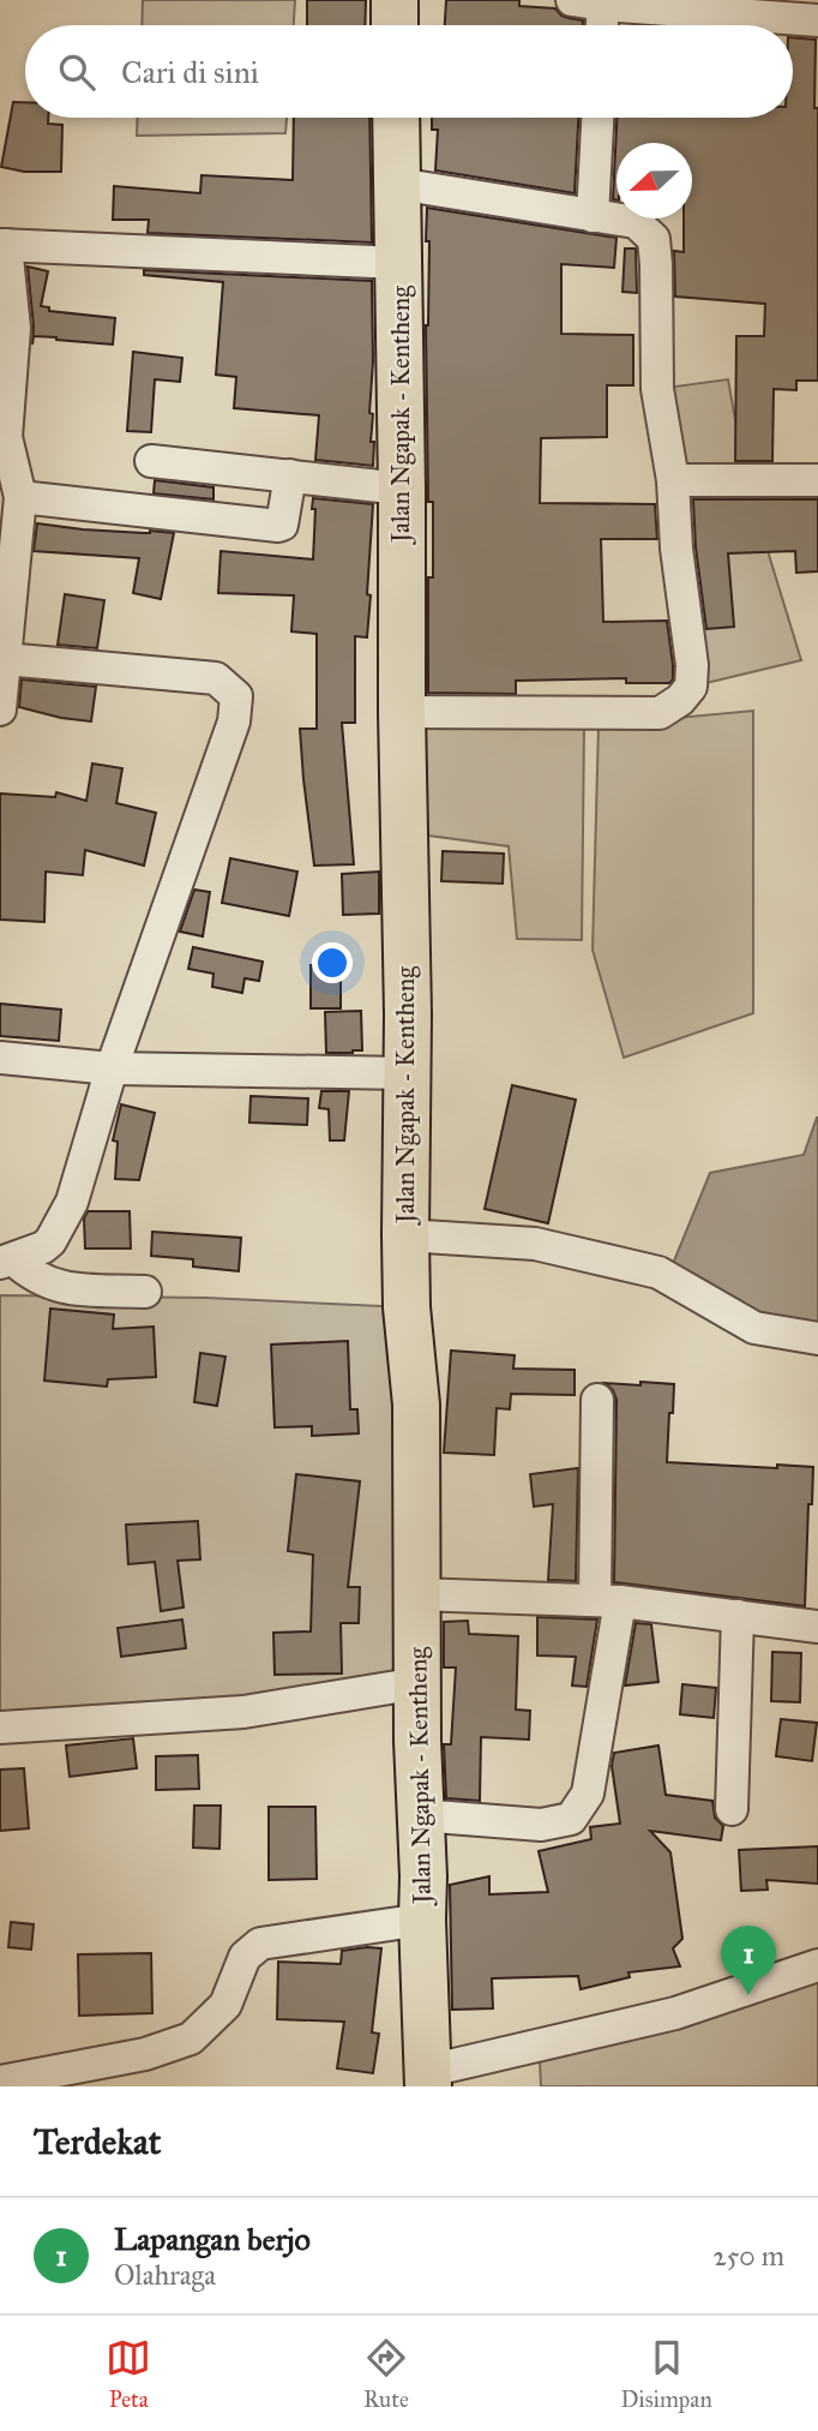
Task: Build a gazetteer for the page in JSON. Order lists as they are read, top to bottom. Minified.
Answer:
{"streets":{"main road":["Jalan Ngapak - Kentheng"]},"north":"left","page":{"search":"Cari di sini","pins":"1","heading":"Terdekat","list":[{"mark":"1","name":"Lapangan berjo","note":"Olahraga","value":"250 m"}],"nav":["Peta","Rute","Disimpan"]}}
